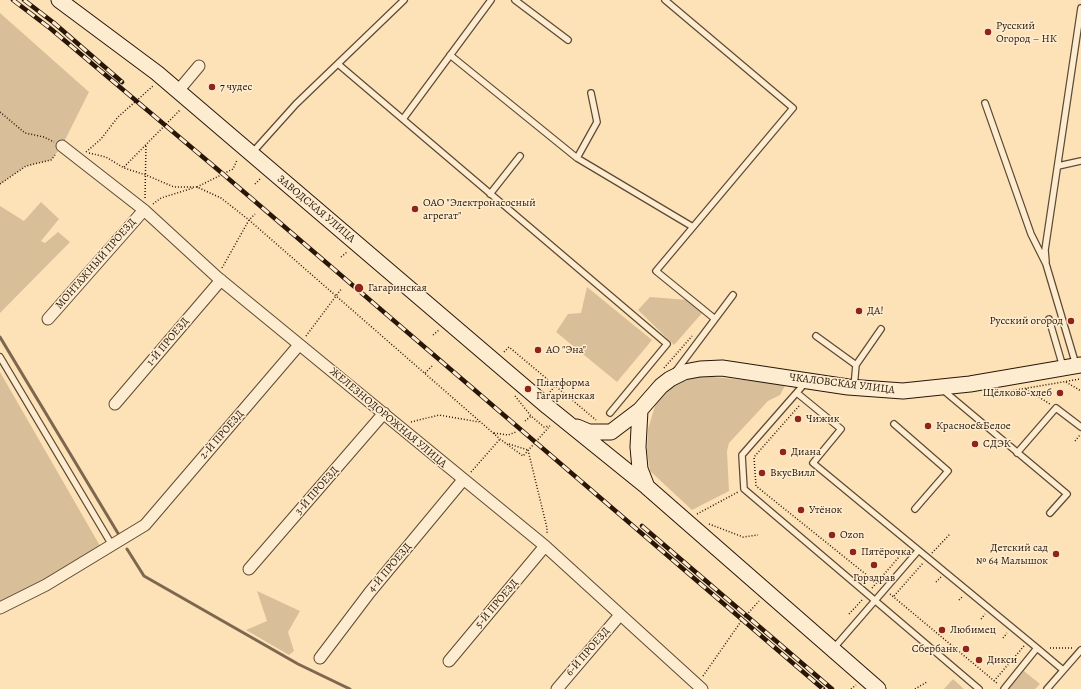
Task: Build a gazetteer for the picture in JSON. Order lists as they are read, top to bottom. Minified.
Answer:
{"streets":{"main road":["ЗАВОДСКАЯ УЛИЦА","ЧКАЛОВСКАЯ УЛИЦА"],"street":["МОНТАЖНЫЙ ПРОЕЗД","1-Й ПРОЕЗД","ЖЕЛЕЗНОДОРОЖНАЯ УЛИЦА","2-Й ПРОЕЗД","3-Й ПРОЕЗД","4-Й ПРОЕЗД","5-Й ПРОЕЗД","6-Й ПРОЕЗД"]},"crossings":[["ЗАВОДСКАЯ УЛИЦА","ЧКАЛОВСКАЯ УЛИЦА"],["МОНТАЖНЫЙ ПРОЕЗД","ЖЕЛЕЗНОДОРОЖНАЯ УЛИЦА"],["1-Й ПРОЕЗД","ЖЕЛЕЗНОДОРОЖНАЯ УЛИЦА"],["ЖЕЛЕЗНОДОРОЖНАЯ УЛИЦА","2-Й ПРОЕЗД"],["ЖЕЛЕЗНОДОРОЖНАЯ УЛИЦА","3-Й ПРОЕЗД"],["ЖЕЛЕЗНОДОРОЖНАЯ УЛИЦА","4-Й ПРОЕЗД"],["ЖЕЛЕЗНОДОРОЖНАЯ УЛИЦА","5-Й ПРОЕЗД"],["ЖЕЛЕЗНОДОРОЖНАЯ УЛИЦА","6-Й ПРОЕЗД"]],"places":["Русский Огород – НК","7 чудес","ОАО \"Электронасосный агрегат\"","Гагаринская","ДА!","Русский огород","АО \"Эна\"","Платформа Гагаринская","Щёлково-хлеб","Чижик","Красное&Белое","СДЭК","Диана","ВкусВилл","Утёнок","Ozon","Пятёрочка","Детский сад № 64 Малышок","Горздрав","Любимец","Сбербанк","Дикси"]}
